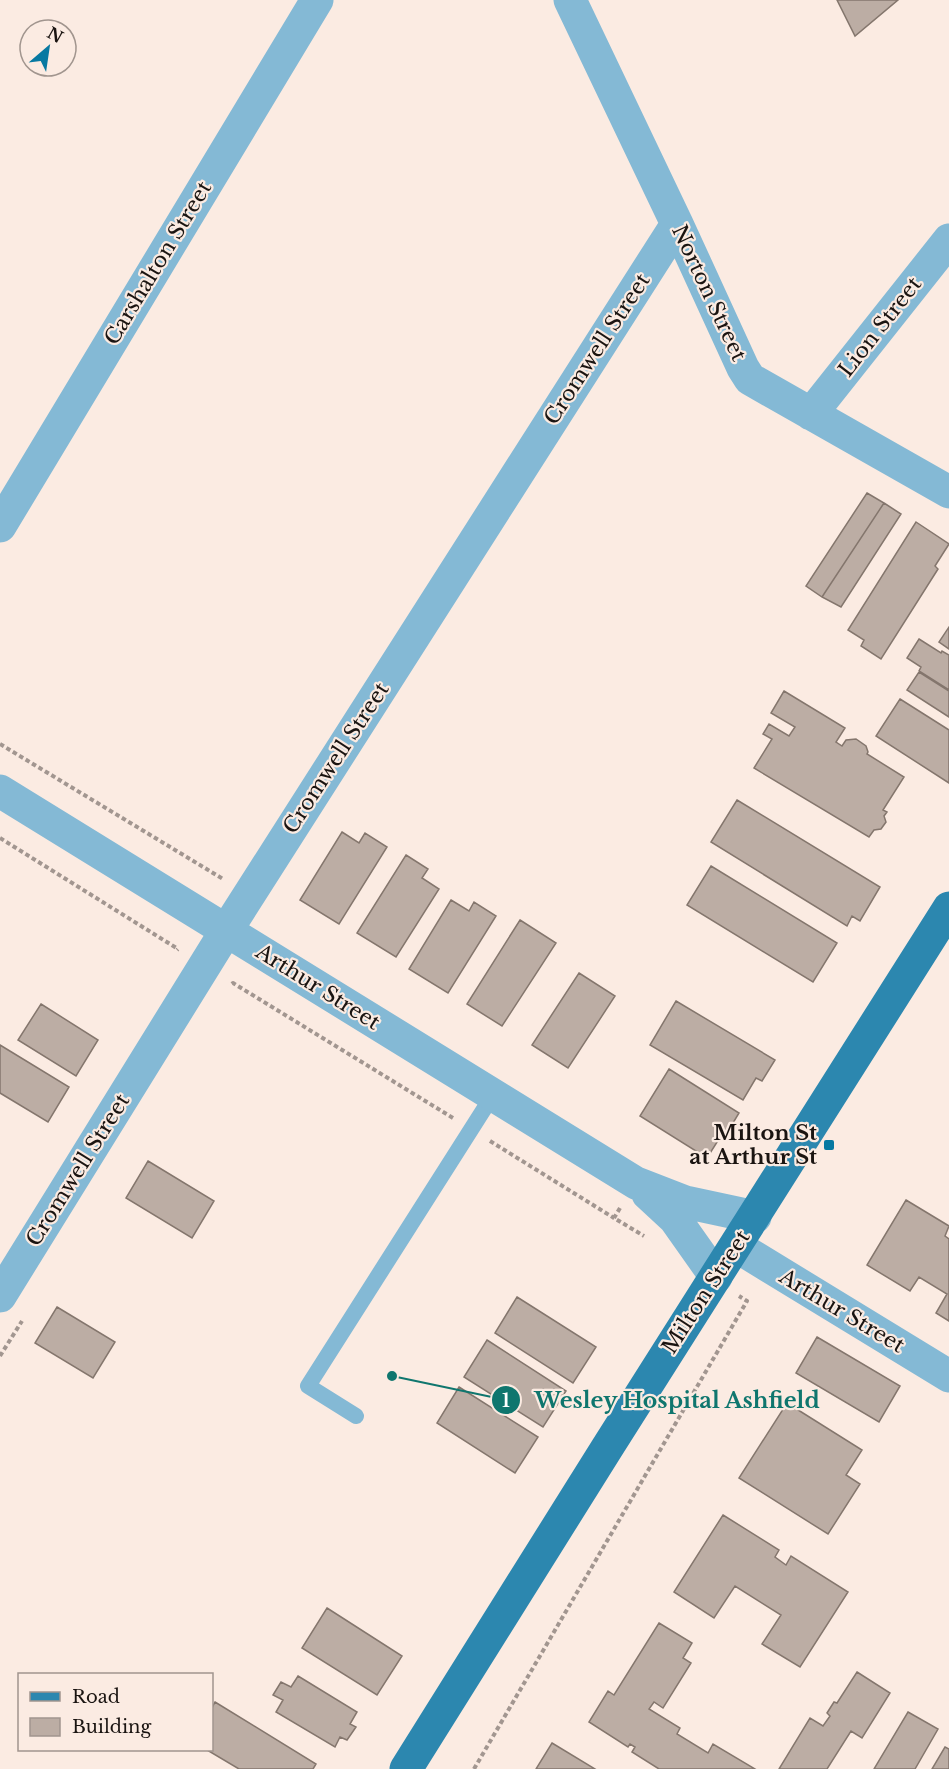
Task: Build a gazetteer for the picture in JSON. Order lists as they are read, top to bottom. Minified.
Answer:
{"streets":{"main road":["Milton Street"],"street":["Carshalton Street","Norton Street","Lion Street","Cromwell Street","Arthur Street"]},"crossings":[["Norton Street","Lion Street"],["Norton Street","Cromwell Street"],["Cromwell Street","Arthur Street"],["Arthur Street","Milton Street"]],"places":{"transit":["Milton St at Arthur St"],"other":["Wesley Hospital Ashfield"]},"legend":["Road","Building"],"north":"top right"}
